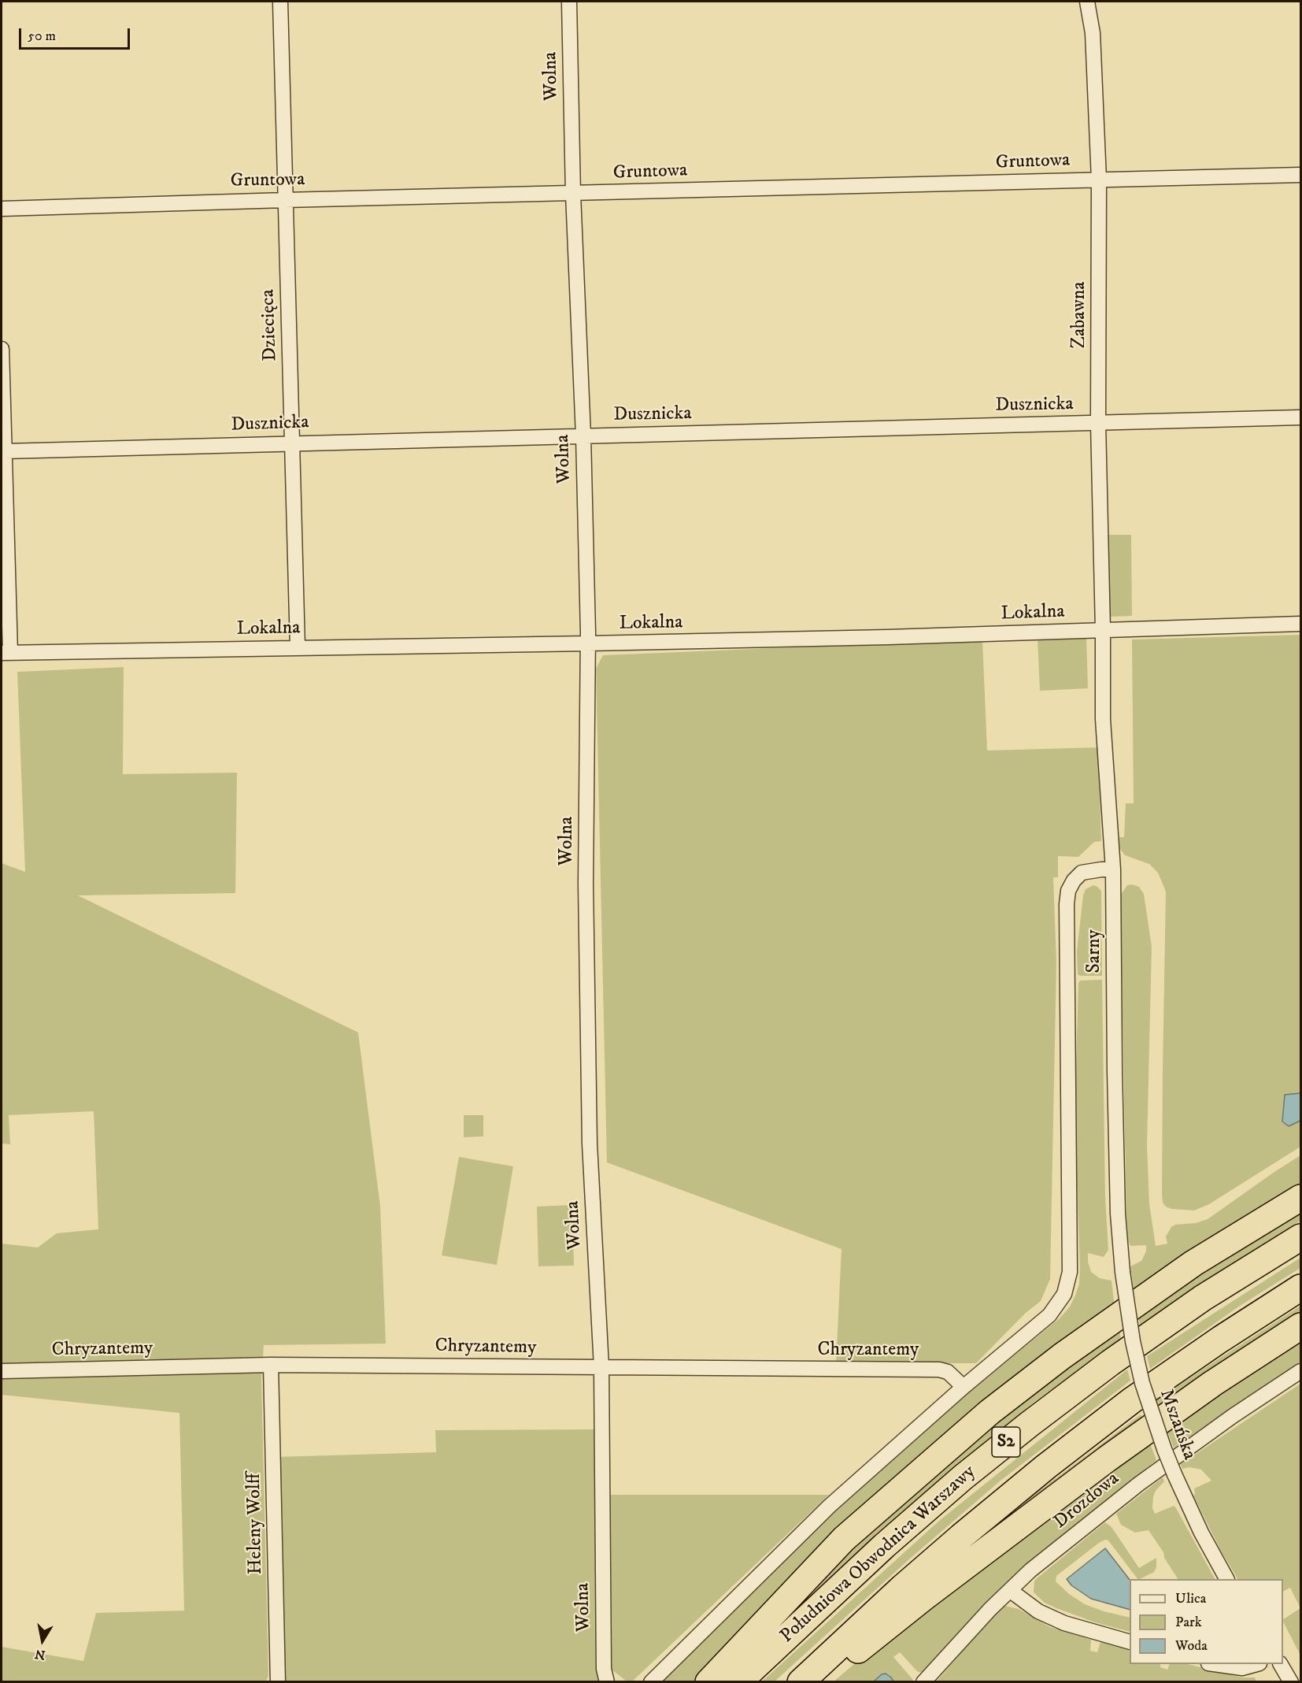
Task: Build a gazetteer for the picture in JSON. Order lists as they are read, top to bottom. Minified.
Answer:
{"streets":{"highway":["S2","Południowa Obwodnica Warszawy"],"street":["Wolna","Gruntowa","Zabawna","Dziecięca","Dusznicka","Lokalna","Sarny","Chryzantemy","Mszańska","Drozdowa","Heleny Wolff"]},"crossings":[["Wolna","Gruntowa"],["Wolna","Dusznicka"],["Wolna","Lokalna"],["Wolna","Chryzantemy"],["Gruntowa","Zabawna"],["Gruntowa","Dziecięca"],["Zabawna","Dusznicka"],["Zabawna","Lokalna"],["Zabawna","Sarny"],["Dziecięca","Dusznicka"],["Dziecięca","Lokalna"],["Lokalna","Sarny"],["Sarny","Mszańska"],["Chryzantemy","Heleny Wolff"]],"legend":["Ulica","Park","Woda"],"scale_bar":"50 m","north":"bottom"}
